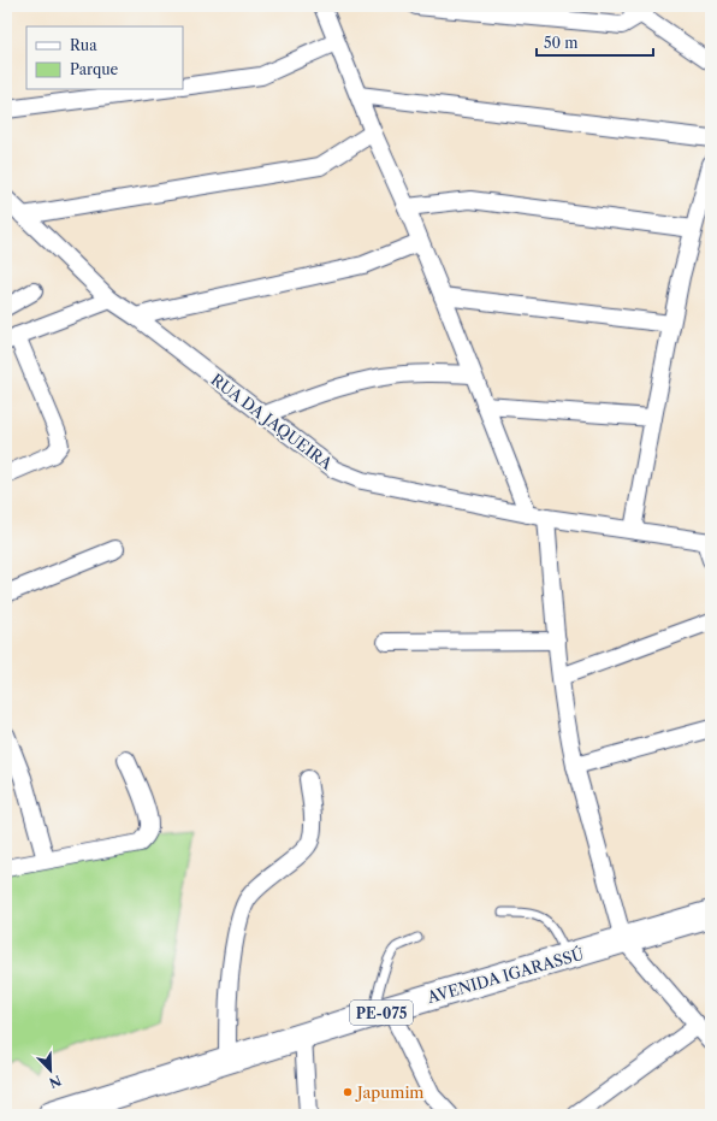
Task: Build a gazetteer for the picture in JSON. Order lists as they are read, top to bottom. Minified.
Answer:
{"streets":{"main road":["AVENIDA IGARASSÚ","PE-075"],"street":["RUA DA JAQUEIRA"]},"places":["Japumim"],"legend":["Rua","Parque"],"scale_bar":"50 m","north":"bottom right"}
